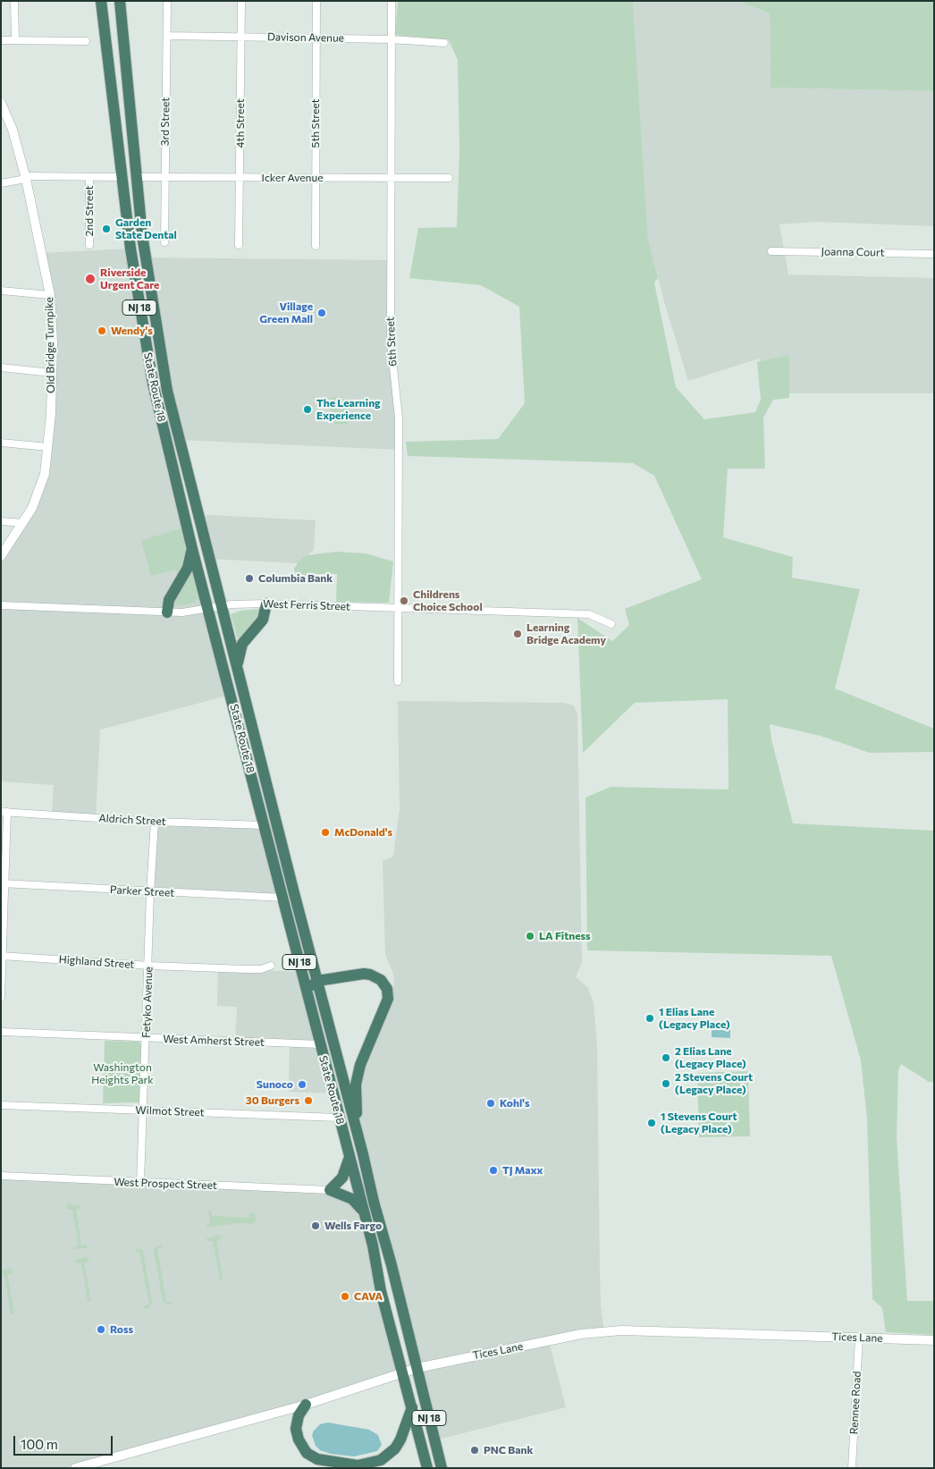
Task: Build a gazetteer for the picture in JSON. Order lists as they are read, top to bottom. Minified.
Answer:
{"streets":{"highway":["NJ 18","State Route 18"],"street":["Davison Avenue","3rd Street","4th Street","5th Street","Icker Avenue","2nd Street","Joanna Court","6th Street","Old Bridge Turnpike","West Ferris Street","Aldrich Street","Parker Street","Highland Street","Fetyko Avenue","West Amherst Street","Wilmot Street","West Prospect Street","Tices Lane","Rennee Road"]},"crossings":[["Davison Avenue","3rd Street"],["Davison Avenue","4th Street"],["Davison Avenue","5th Street"],["Davison Avenue","6th Street"],["3rd Street","Icker Avenue"],["4th Street","Icker Avenue"],["5th Street","Icker Avenue"],["Icker Avenue","6th Street"],["Icker Avenue","State Route 18"],["6th Street","West Ferris Street"],["State Route 18","West Ferris Street"],["State Route 18","Aldrich Street"],["State Route 18","Parker Street"],["State Route 18","West Amherst Street"],["State Route 18","Wilmot Street"],["State Route 18","Tices Lane"],["Aldrich Street","Fetyko Avenue"],["Parker Street","Fetyko Avenue"],["Highland Street","Fetyko Avenue"],["Fetyko Avenue","West Amherst Street"],["Fetyko Avenue","Wilmot Street"],["Fetyko Avenue","West Prospect Street"],["Tices Lane","Rennee Road"]],"parks":["Washington Heights Park"],"places":["Garden State Dental","Riverside Urgent Care","Village Green Mall","Wendy's","The Learning Experience","Columbia Bank","Childrens Choice School","Learning Bridge Academy","McDonald's","LA Fitness","1 Elias Lane (Legacy Place)","2 Elias Lane (Legacy Place)","2 Stevens Court (Legacy Place)","Sunoco","30 Burgers","Kohl's","1 Stevens Court (Legacy Place)","TJ Maxx","Wells Fargo","CAVA","Ross","PNC Bank"],"scale_bar":"100 m"}
